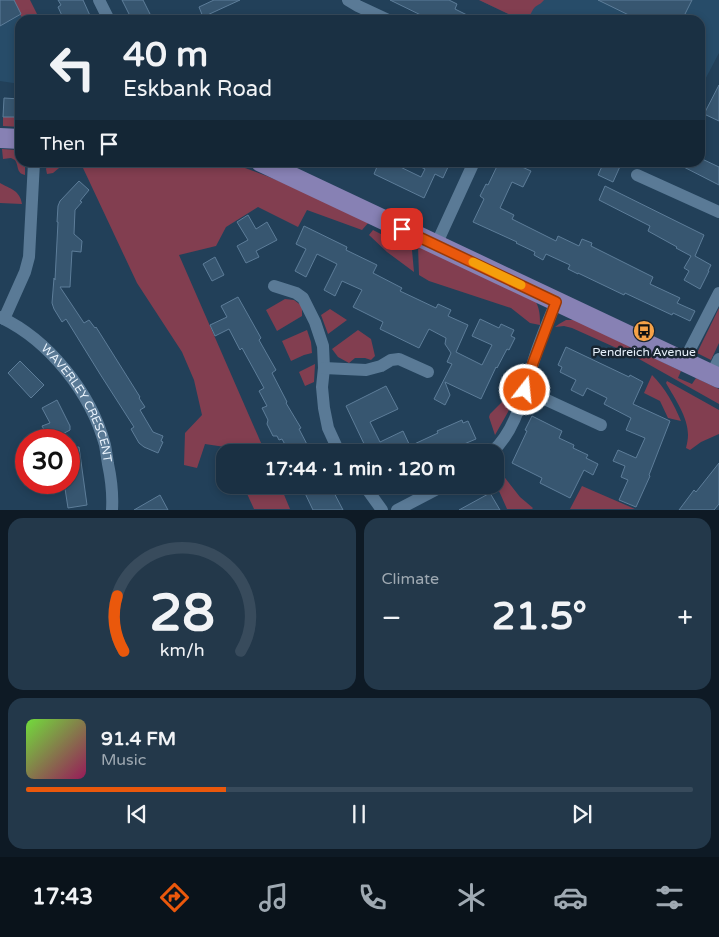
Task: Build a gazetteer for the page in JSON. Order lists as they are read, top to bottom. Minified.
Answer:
{"streets":{"street":["WAVERLEY CRESCENT"]},"places":{"bus stop":["Pendreich Avenue"]},"page":{"turn":["40 m","Eskbank Road"],"then":"Then","limit":"30","trip":"17:44 · 1 min · 120 m","tile":"Climate","heat":["−","21.5°","+"],"song":["91.4 FM","Music"],"tabs":"17:43","gauge":["28","km/h"]}}
